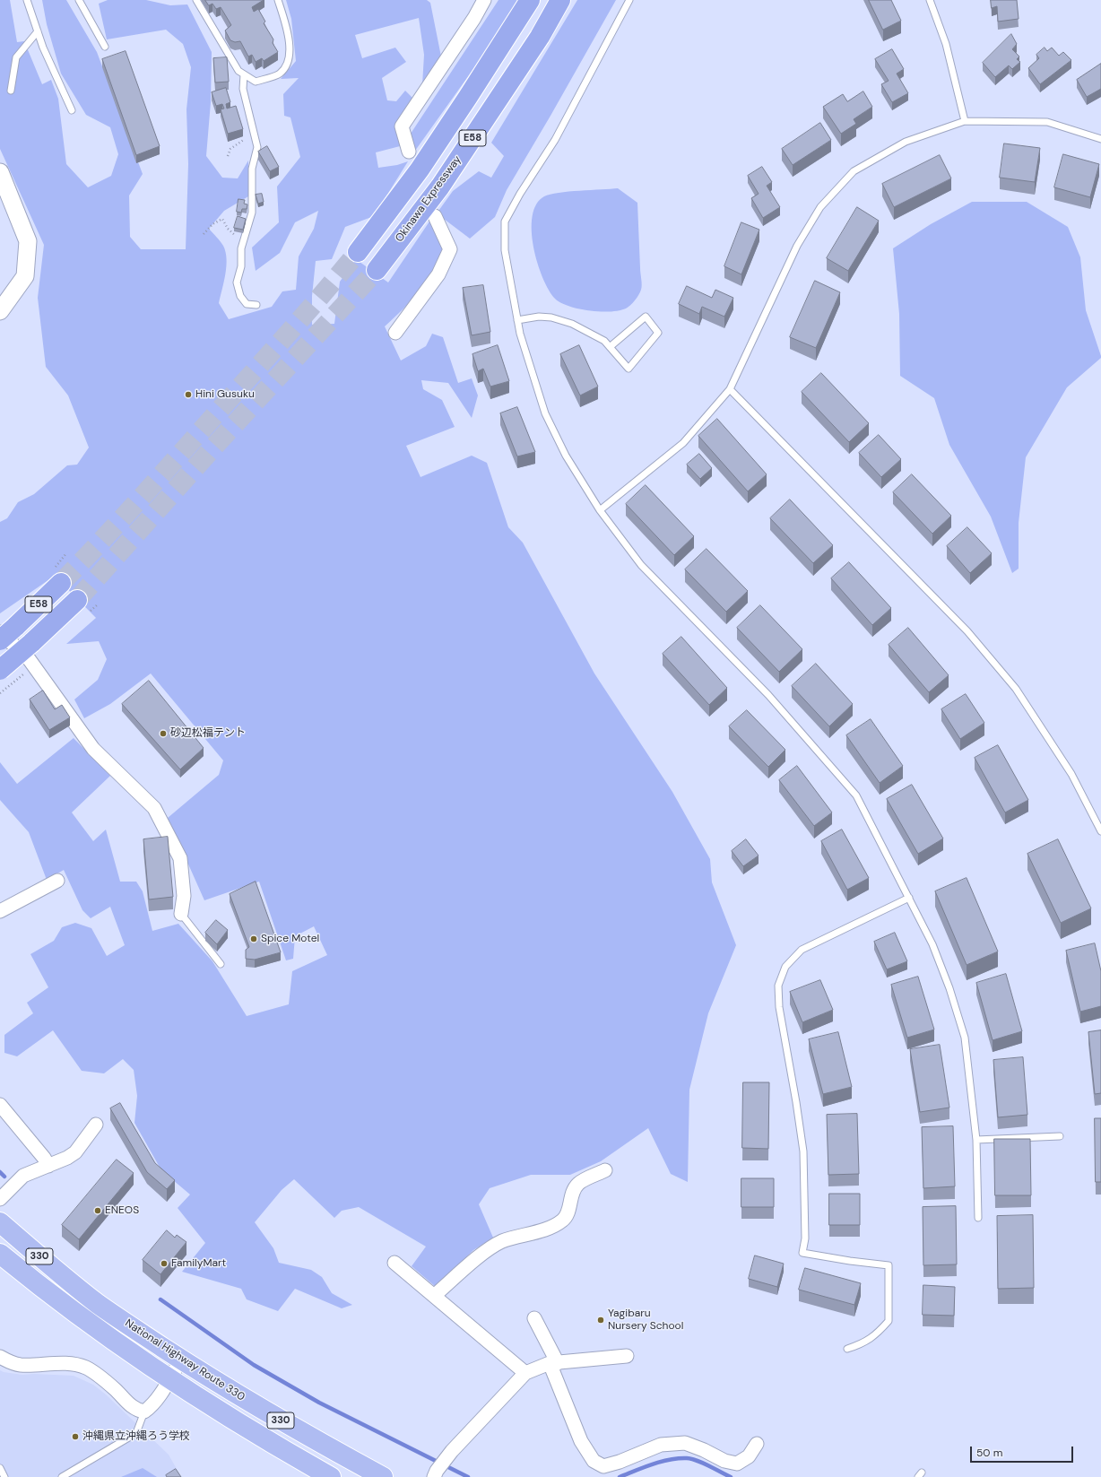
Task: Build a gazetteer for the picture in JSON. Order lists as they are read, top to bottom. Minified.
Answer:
{"streets":{"highway":["E58","Okinawa Expressway","330","National Highway Route 330"]},"places":["Hini Gusuku","砂辺松福テント","Spice Motel","ENEOS","FamilyMart","Yagibaru Nursery School","沖縄県立沖縄ろう学校"],"scale_bar":"50 m"}
